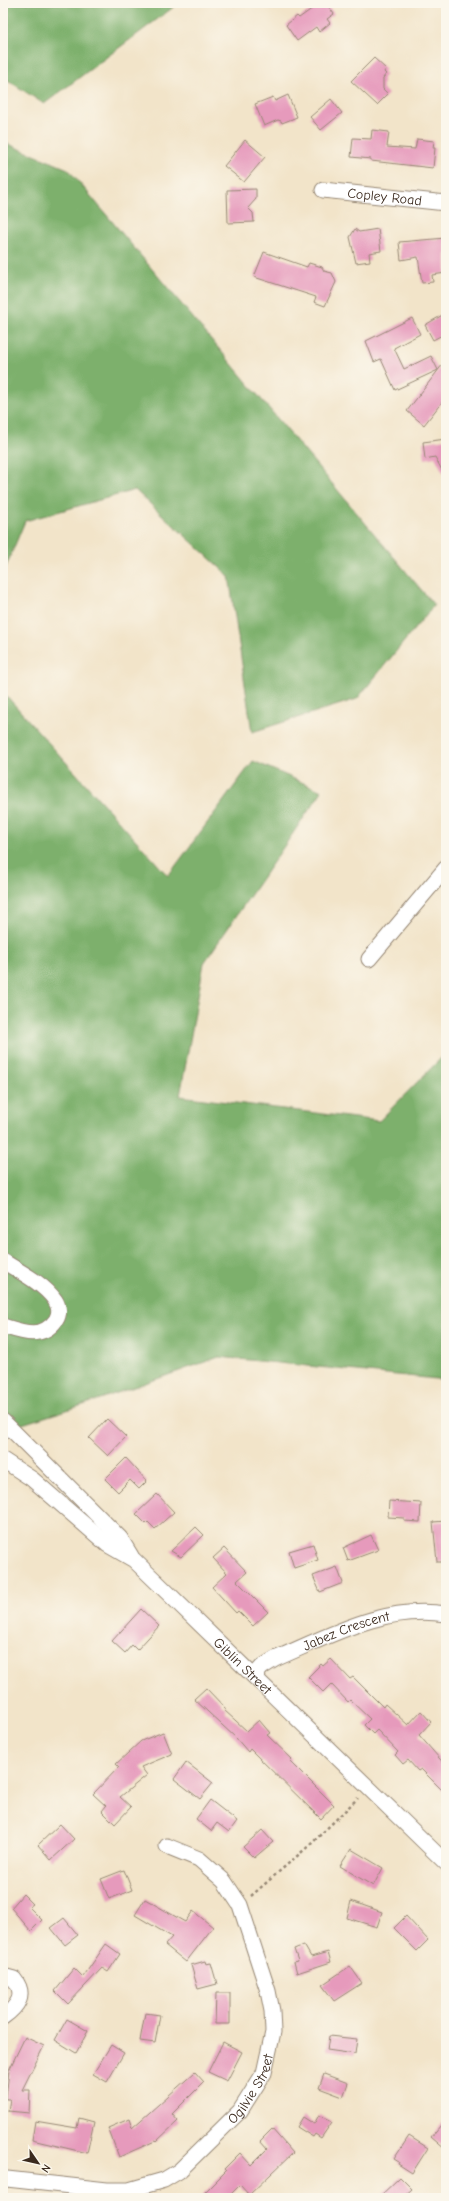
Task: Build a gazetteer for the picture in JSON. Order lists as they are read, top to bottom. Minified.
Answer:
{"streets":{"street":["Copley Road","Jabez Crescent","Giblin Street","Ogilvie Street"]},"crossings":[["Jabez Crescent","Giblin Street"]],"north":"bottom right"}
